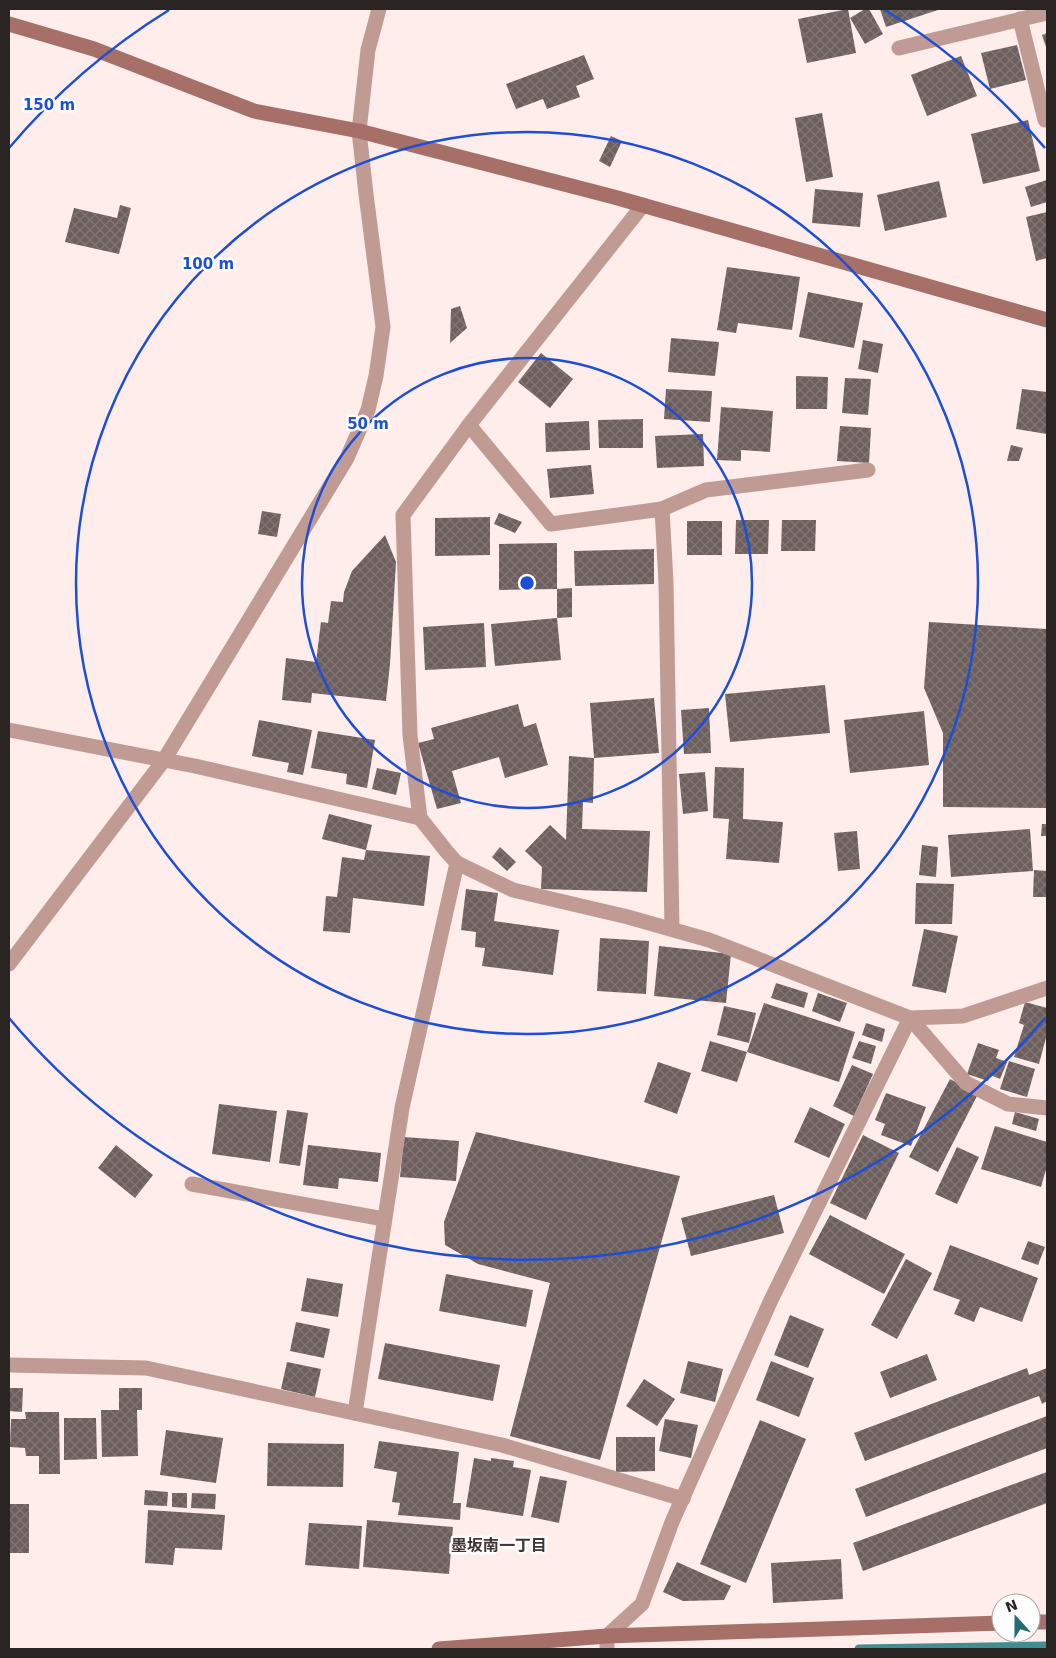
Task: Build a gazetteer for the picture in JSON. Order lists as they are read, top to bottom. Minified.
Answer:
{"districts":["墨坂南一丁目"],"north":"top","rings":["150 m","100 m","50 m"]}
